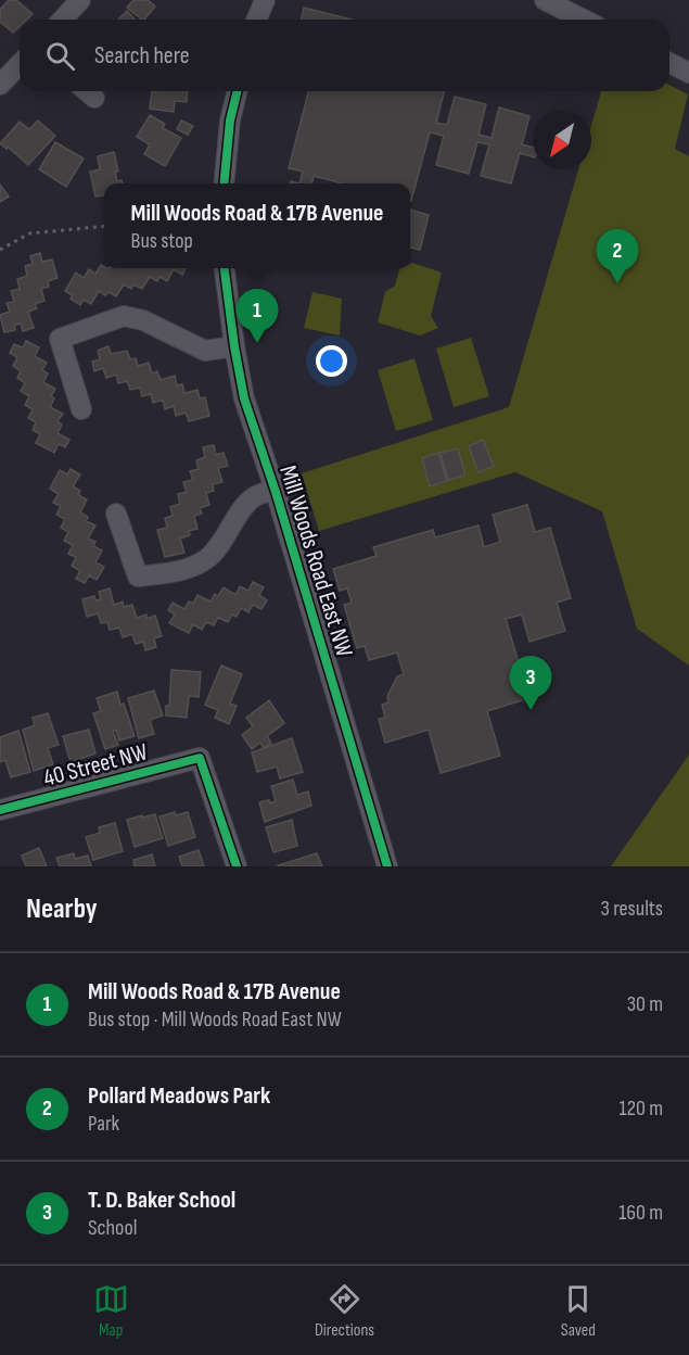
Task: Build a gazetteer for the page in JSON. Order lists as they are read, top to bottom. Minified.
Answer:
{"streets":{"street":["Mill Woods Road East NW","40 Street NW"]},"north":"bottom left","page":{"search":"Search here","popup":["Mill Woods Road & 17B Avenue","Bus stop"],"pins":["2","1","3"],"heading":["Nearby","3 results"],"list":[{"mark":"1","name":"Mill Woods Road & 17B Avenue","note":"Bus stop · Mill Woods Road East NW","value":"30 m"},{"mark":"2","name":"Pollard Meadows Park","note":"Park","value":"120 m"},{"mark":"3","name":"T. D. Baker School","note":"School","value":"160 m"}],"nav":["Map","Directions","Saved"]}}
